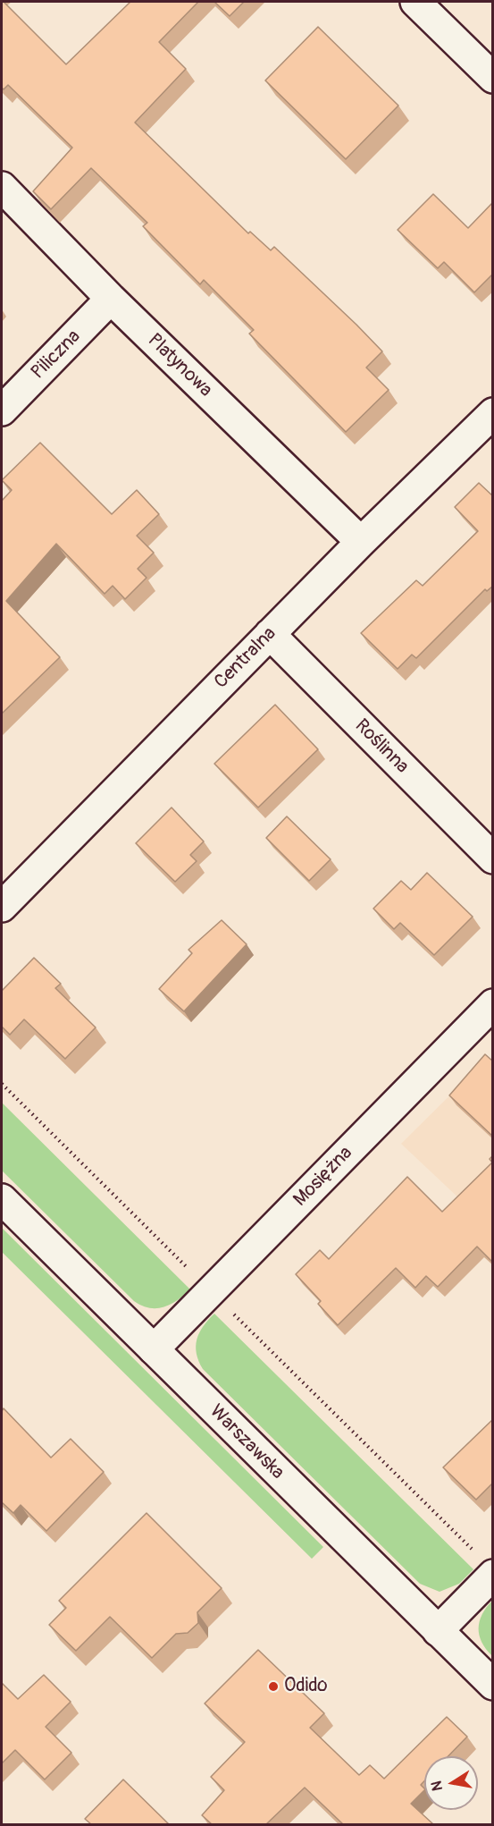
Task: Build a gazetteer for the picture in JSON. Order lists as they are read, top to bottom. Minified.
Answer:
{"streets":{"street":["Piliczna","Platynowa","Centralna","Roślinna","Mosiężna","Warszawska"]},"crossings":[["Piliczna","Platynowa"],["Platynowa","Centralna"],["Centralna","Roślinna"],["Mosiężna","Warszawska"]],"places":["Odido"],"north":"left"}
